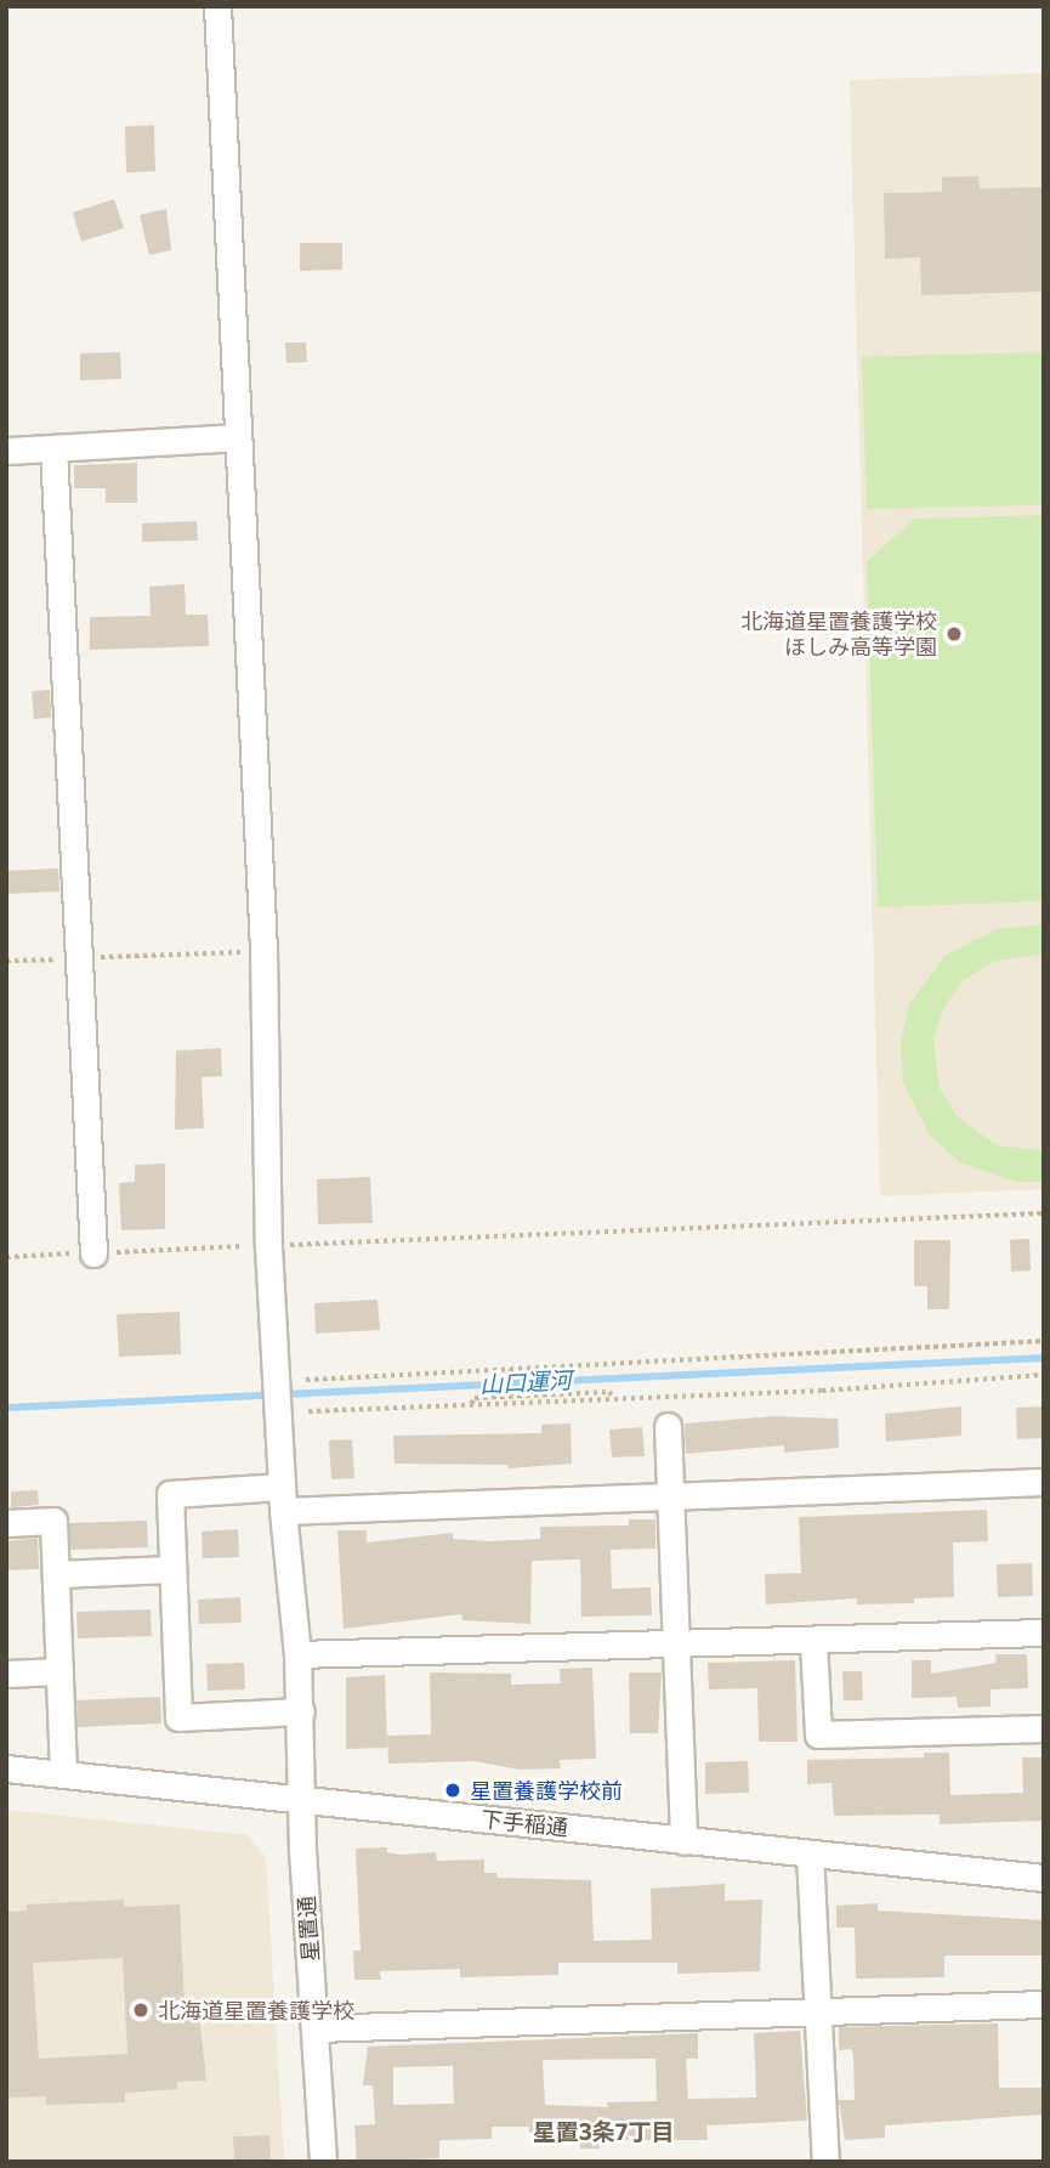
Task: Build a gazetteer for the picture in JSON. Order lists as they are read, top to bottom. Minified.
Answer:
{"streets":{"street":["下手稲通","星置通"]},"crossings":[["下手稲通","星置通"]],"districts":["星置3条7丁目"],"water":["山口運河"],"places":["北海道星置養護学校 ほしみ高等学園","星置養護学校前","北海道星置養護学校"]}
